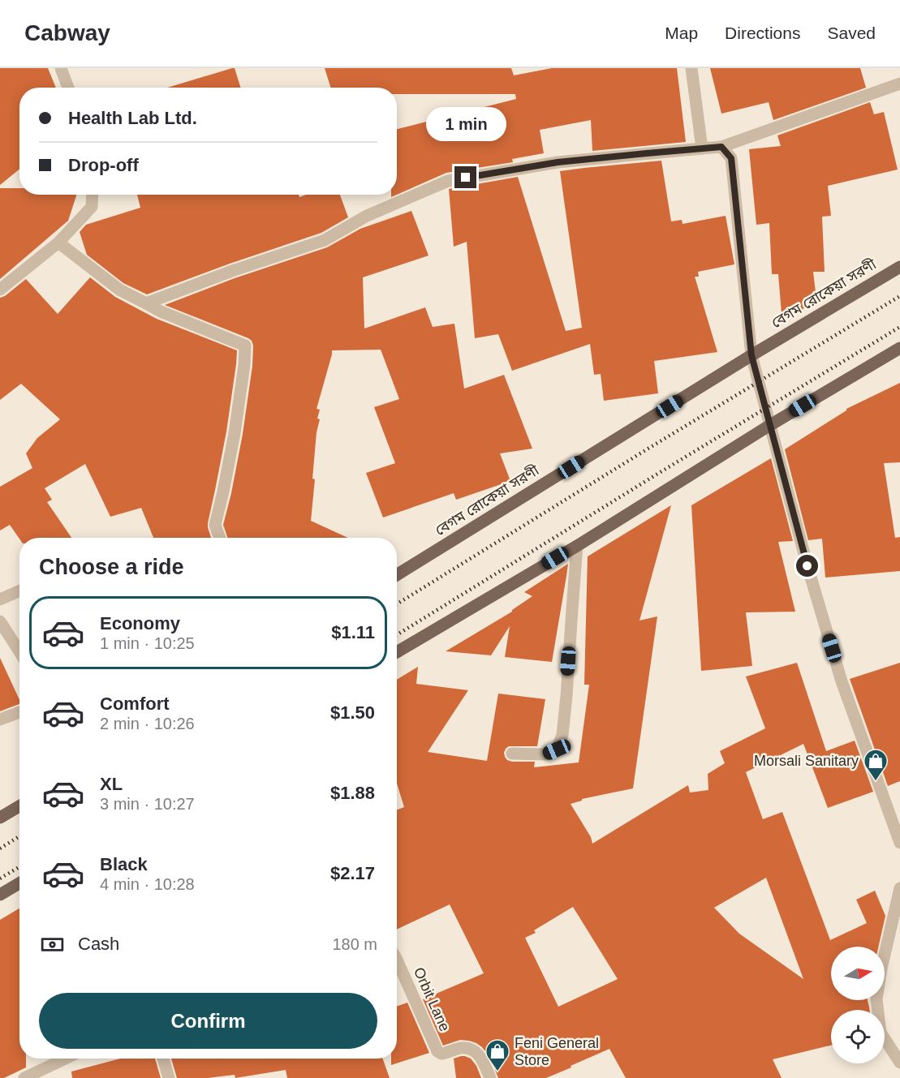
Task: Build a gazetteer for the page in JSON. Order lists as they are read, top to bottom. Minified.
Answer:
{"streets":{"main road":["বেগম রোকেয়া সরণী"],"street":["Orbit Lane"]},"places":{"shop":["Morsali Sanitary","Feni General Store"]},"north":"right","page":{"header":"Cabway","nav":["Map","Directions","Saved"],"banner":["Health Lab Ltd.","Drop-off"],"bubble":"1 min","heading":"Choose a ride","list":[{"name":"Economy","note":"1 min · 10:25","value":"$1.11"},{"name":"Comfort","note":"2 min · 10:26","value":"$1.50"},{"name":"XL","note":"3 min · 10:27","value":"$1.88"},{"name":"Black","note":"4 min · 10:28","value":"$2.17"}],"pay":["Cash","180 m"],"buttons":"Confirm"}}
